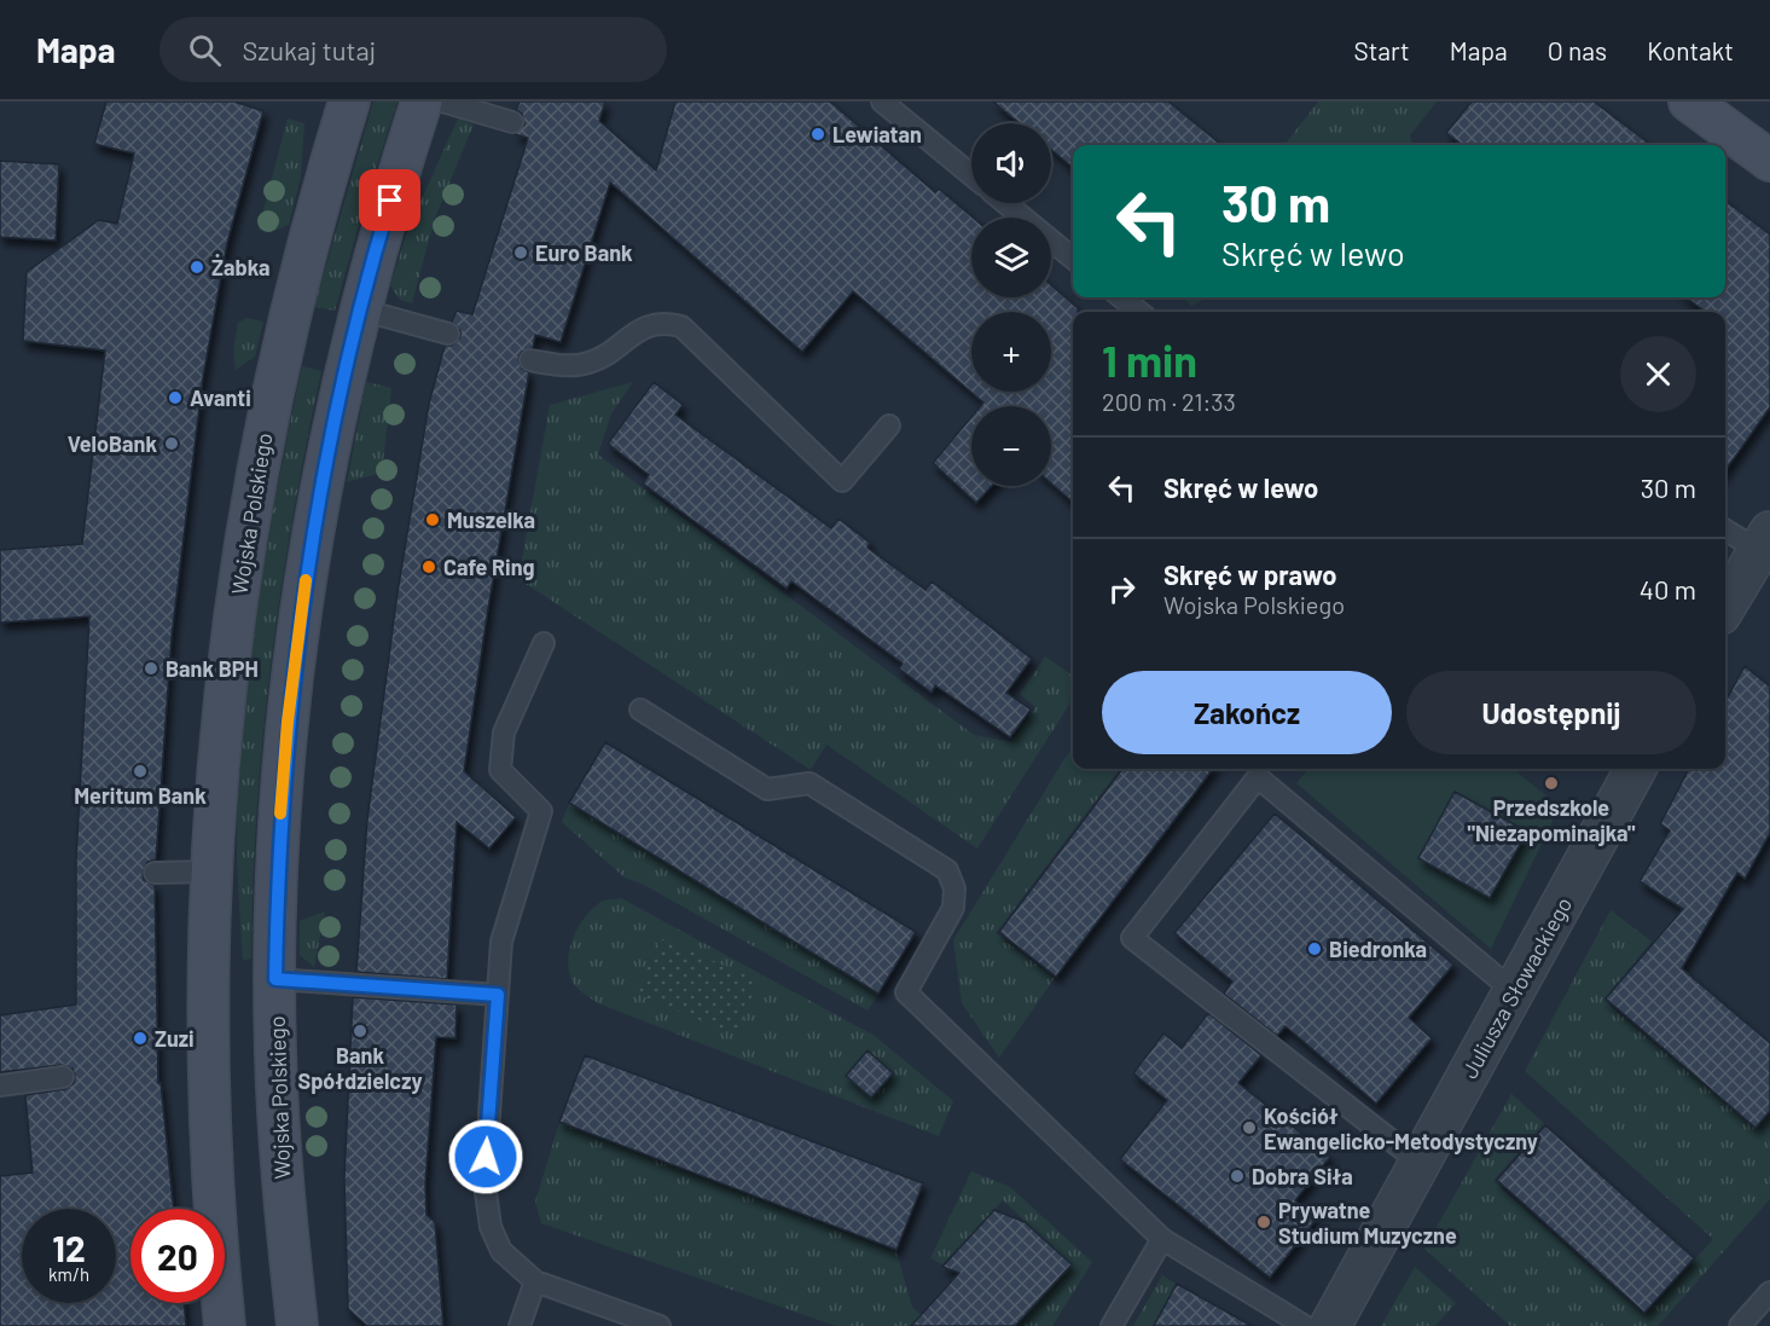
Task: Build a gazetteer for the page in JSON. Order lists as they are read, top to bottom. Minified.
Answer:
{"streets":{"street":["Wojska Polskiego","Juliusza Słowackiego"]},"places":["Lewiatan","Euro Bank","Żabka","Avanti","VeloBank","Muszelka","Cafe Ring","Bank BPH","Meritum Bank","Przedszkole \"Niezapominajka\"","Biedronka","Bank Spółdzielczy","Zuzi","Kościół Ewangelicko-Metodystyczny","Dobra Siła","Prywatne Studium Muzyczne"],"page":{"header":"Mapa","search":"Szukaj tutaj","nav":["Start","Mapa","O nas","Kontakt"],"map_buttons":["+","−"],"turn":["30 m","Skręć w lewo"],"heading":["1 min","200 m · 21:33"],"list":[{"name":"Skręć w lewo","value":"30 m"},{"name":"Skręć w prawo","note":"Wojska Polskiego","value":"40 m"}],"buttons":["Zakończ","Udostępnij"],"speed":"12 km/h","limit":"20"}}
